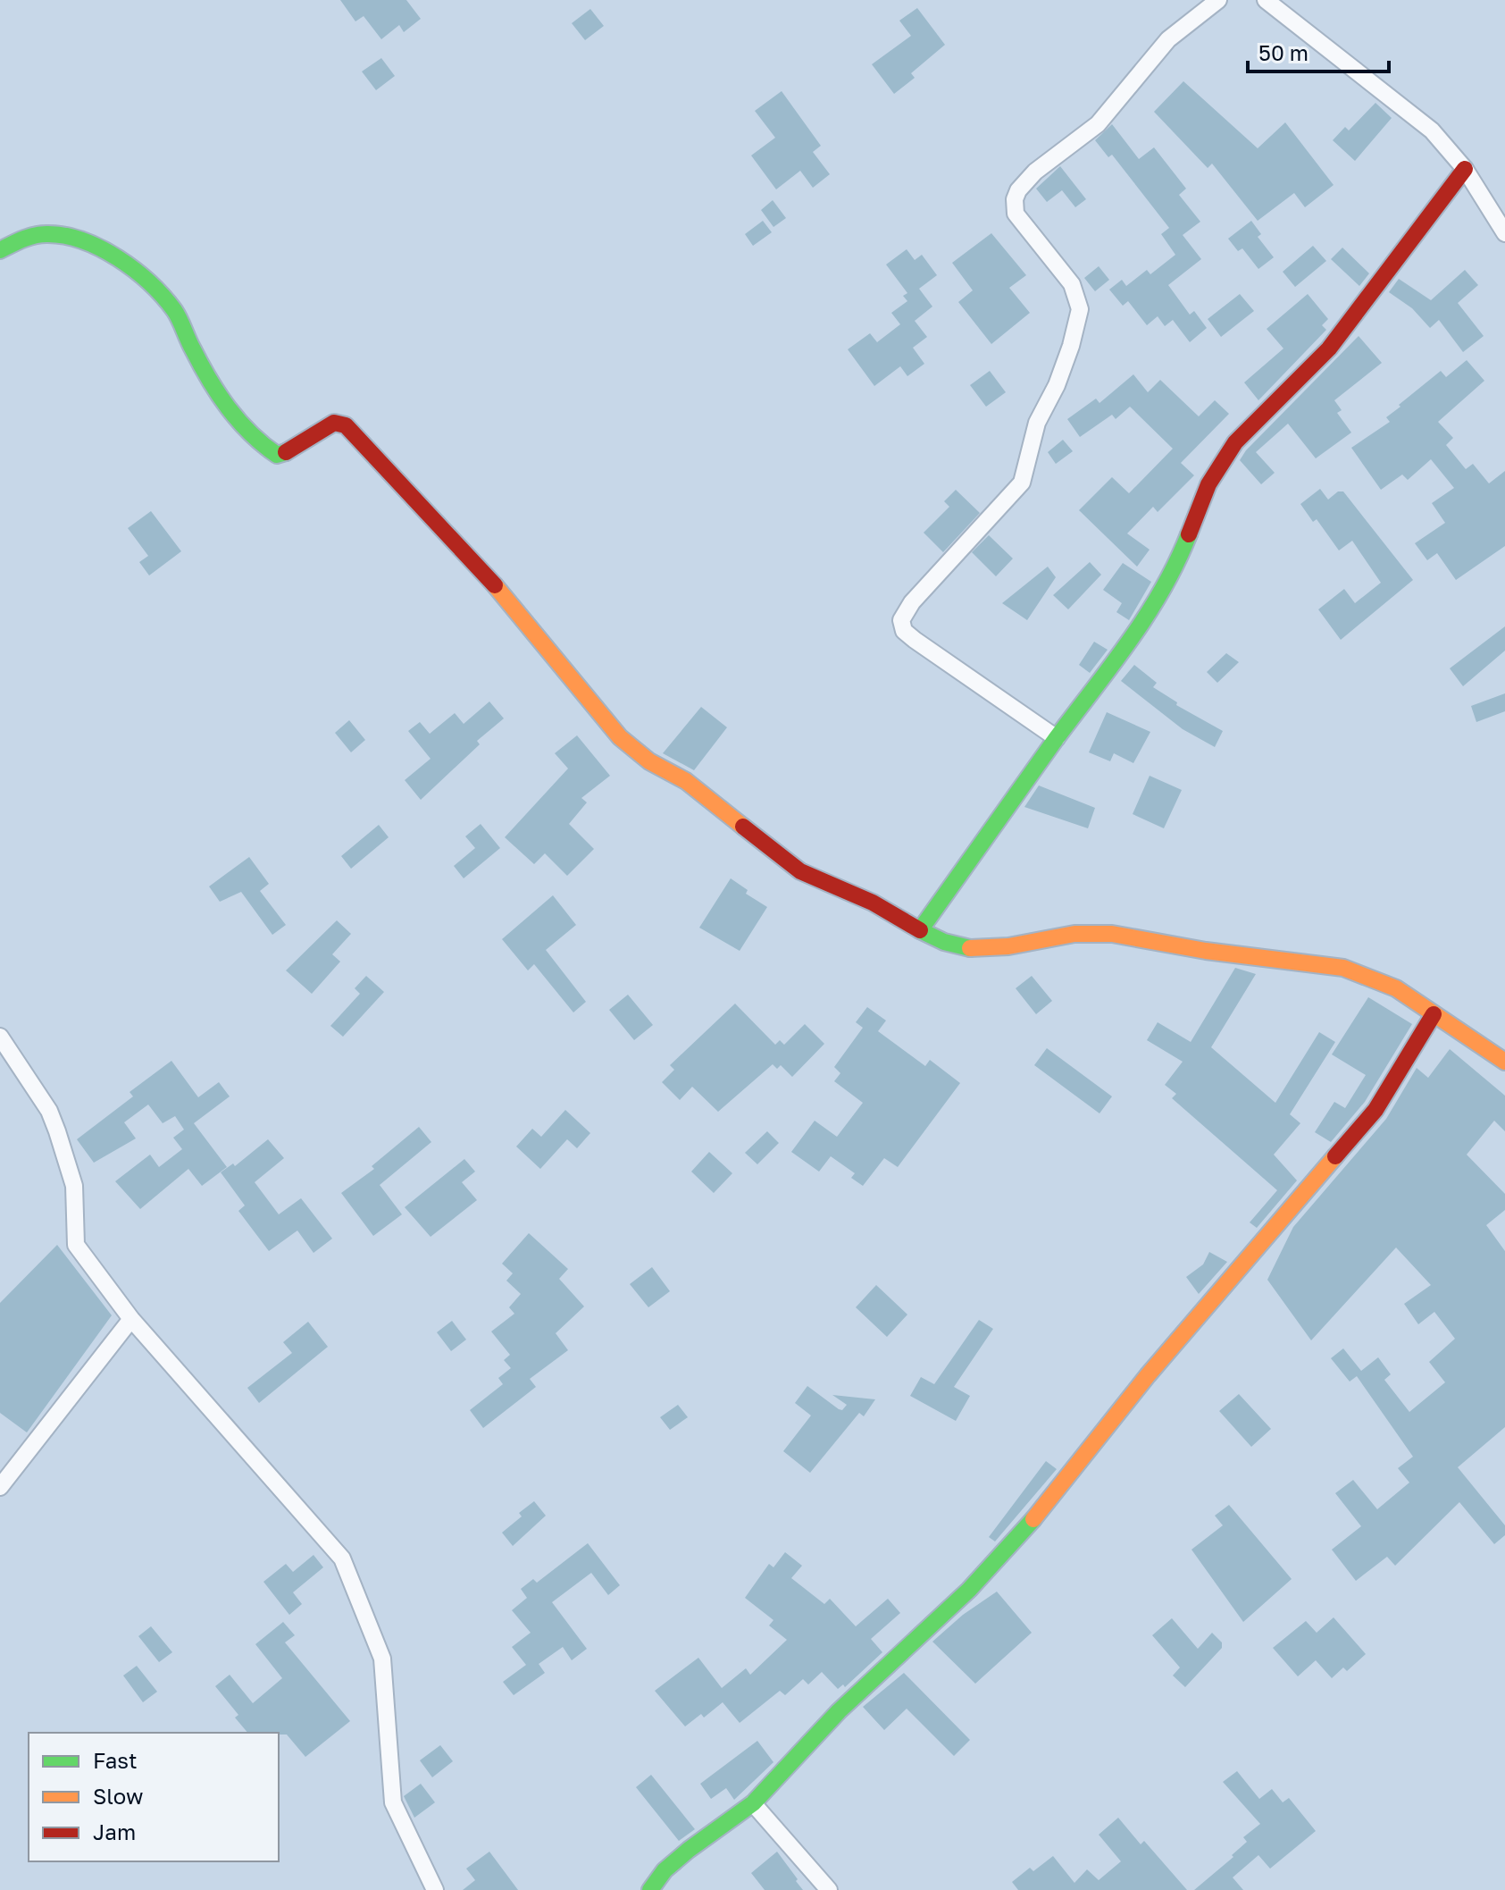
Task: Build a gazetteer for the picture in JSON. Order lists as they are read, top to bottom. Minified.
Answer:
{"legend":["Fast","Slow","Jam"],"scale_bar":"50 m"}
